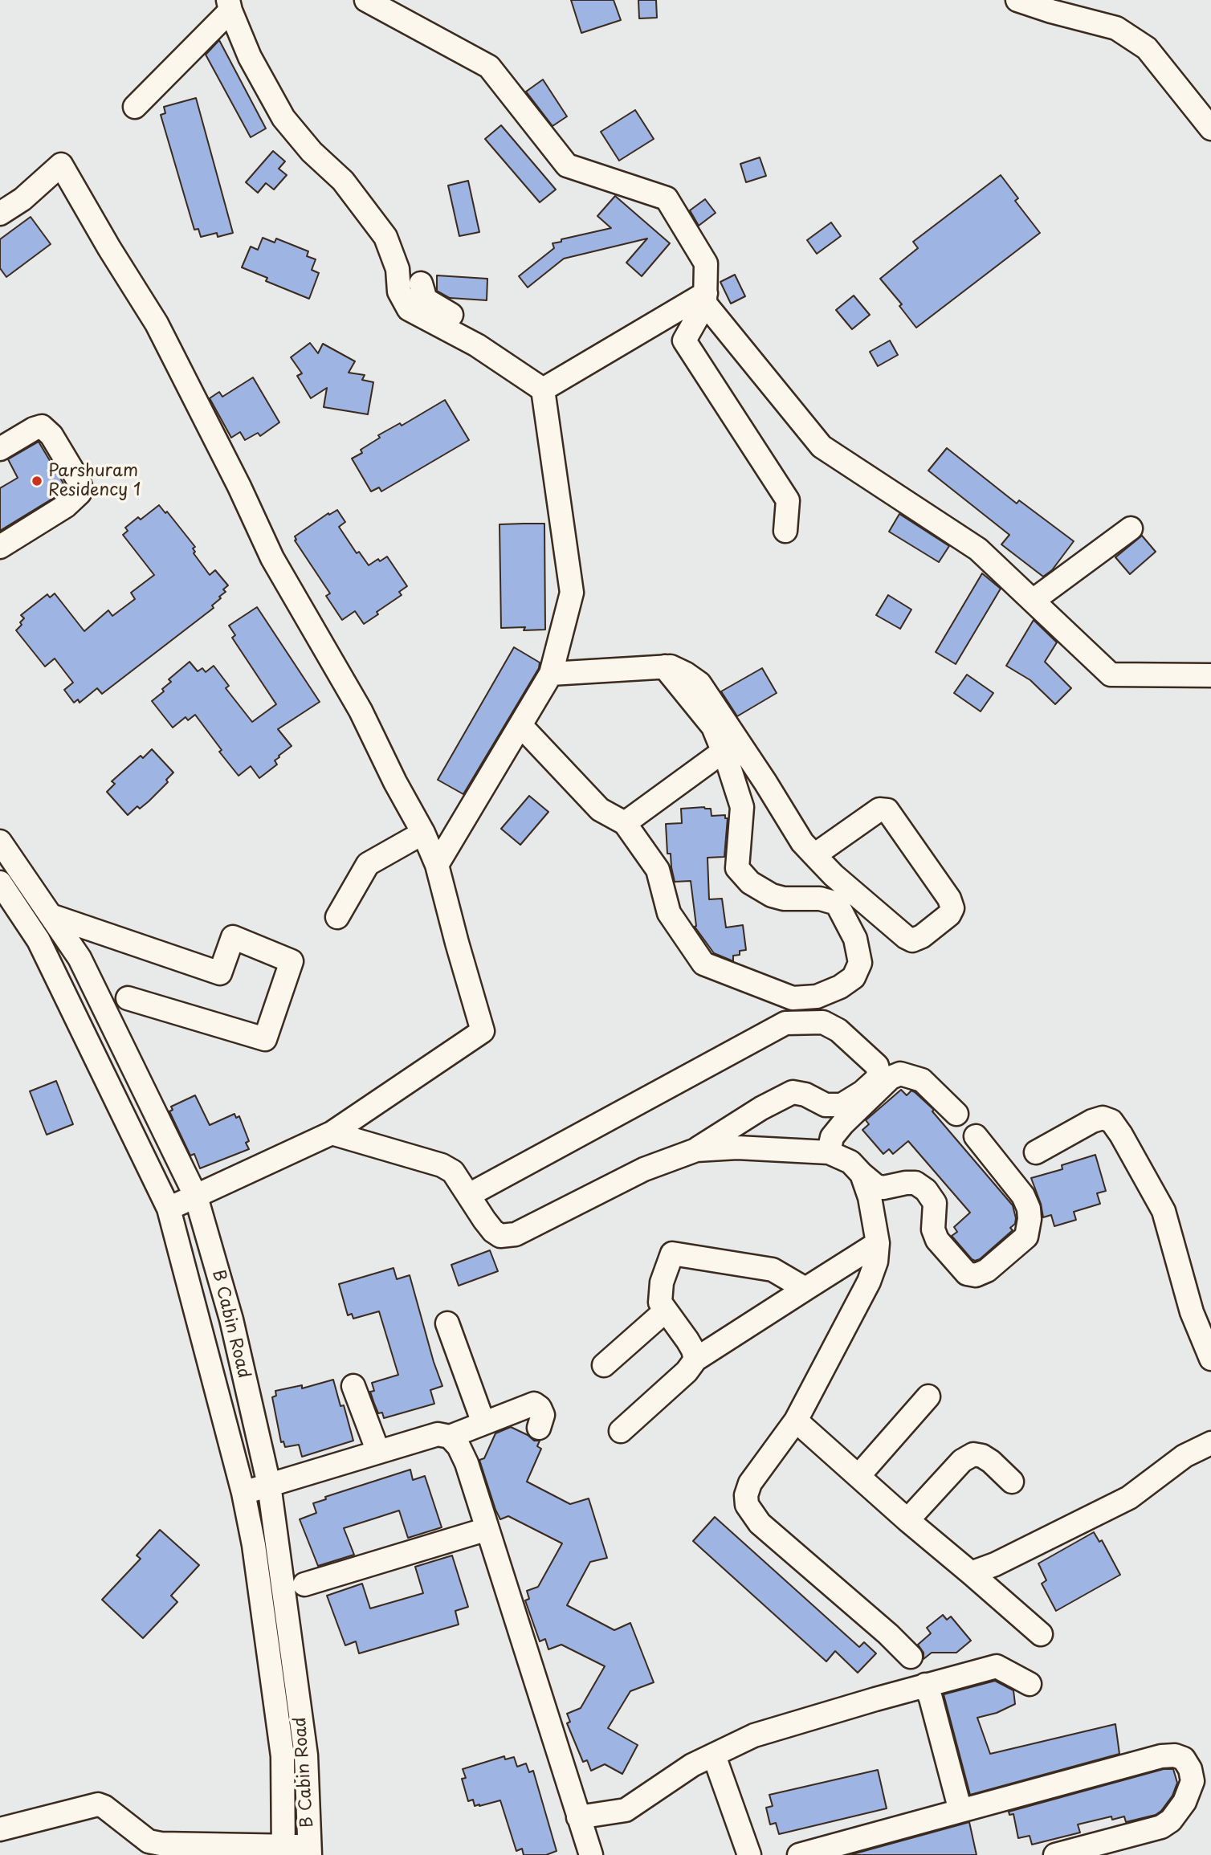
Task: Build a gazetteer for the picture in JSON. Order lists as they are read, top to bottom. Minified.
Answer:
{"streets":{"street":["B Cabin Road"]},"places":["Parshuram Residency 1"]}
